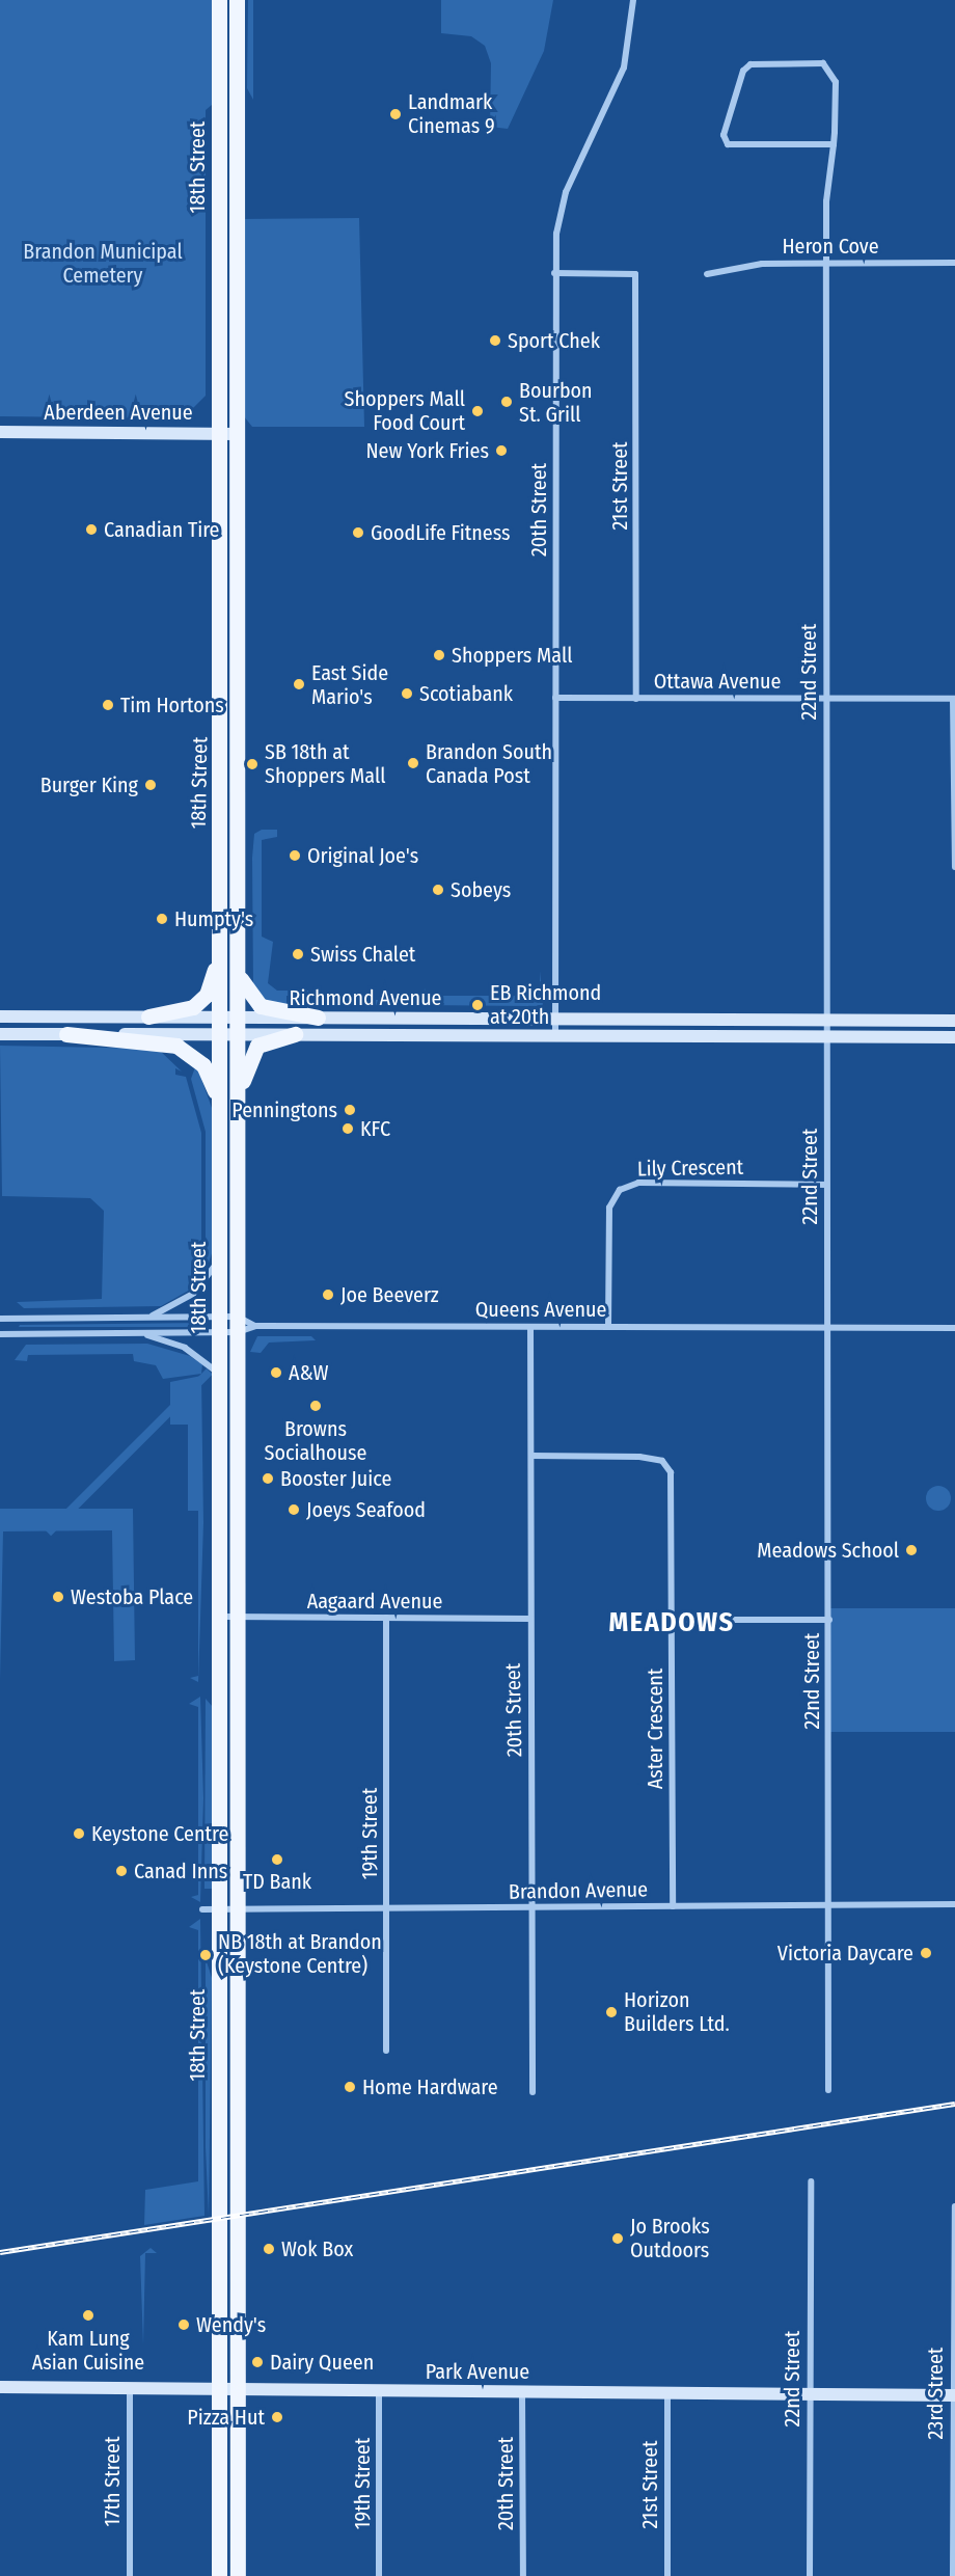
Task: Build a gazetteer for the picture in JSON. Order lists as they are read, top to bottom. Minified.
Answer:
{"streets":{"main road":["18th Street","Aberdeen Avenue","Richmond Avenue","Park Avenue"],"street":["Heron Cove","21st Street","20th Street","22nd Street","Ottawa Avenue","Lily Crescent","Queens Avenue","Aagaard Avenue","Aster Crescent","19th Street","Brandon Avenue","23rd Street","17th Street"]},"crossings":[["18th Street","Aberdeen Avenue"],["18th Street","Richmond Avenue"],["18th Street","Aagaard Avenue"],["18th Street","Brandon Avenue"],["18th Street","Park Avenue"],["Heron Cove","22nd Street"],["21st Street","20th Street"],["21st Street","Ottawa Avenue"],["21st Street","Park Avenue"],["20th Street","Ottawa Avenue"],["20th Street","Richmond Avenue"],["20th Street","Queens Avenue"],["20th Street","Aagaard Avenue"],["20th Street","Aster Crescent"],["20th Street","Brandon Avenue"],["20th Street","Park Avenue"],["22nd Street","Ottawa Avenue"],["22nd Street","Richmond Avenue"],["22nd Street","Lily Crescent"],["22nd Street","Queens Avenue"],["22nd Street","Brandon Avenue"],["22nd Street","Park Avenue"],["Lily Crescent","Queens Avenue"],["Aagaard Avenue","19th Street"],["Aster Crescent","Brandon Avenue"],["19th Street","Brandon Avenue"],["19th Street","Park Avenue"],["Park Avenue","23rd Street"],["Park Avenue","17th Street"]],"districts":["MEADOWS"],"parks":["Brandon Municipal Cemetery"],"places":["Landmark Cinemas 9","Sport Chek","Bourbon St. Grill","Shoppers Mall Food Court","New York Fries","Canadian Tire","GoodLife Fitness","Shoppers Mall","East Side Mario's","Scotiabank","Tim Hortons","Brandon South Canada Post","SB 18th at Shoppers Mall","Burger King","Original Joe's","Sobeys","Humpty's","Swiss Chalet","EB Richmond at 20th","Penningtons","KFC","Joe Beeverz","A&W","Browns Socialhouse","Booster Juice","Joeys Seafood","Meadows School","Westoba Place","Keystone Centre","TD Bank","Canad Inns","Victoria Daycare","NB 18th at Brandon (Keystone Centre)","Horizon Builders Ltd.","Home Hardware","Jo Brooks Outdoors","Wok Box","Kam Lung Asian Cuisine","Wendy's","Dairy Queen","Pizza Hut"]}
